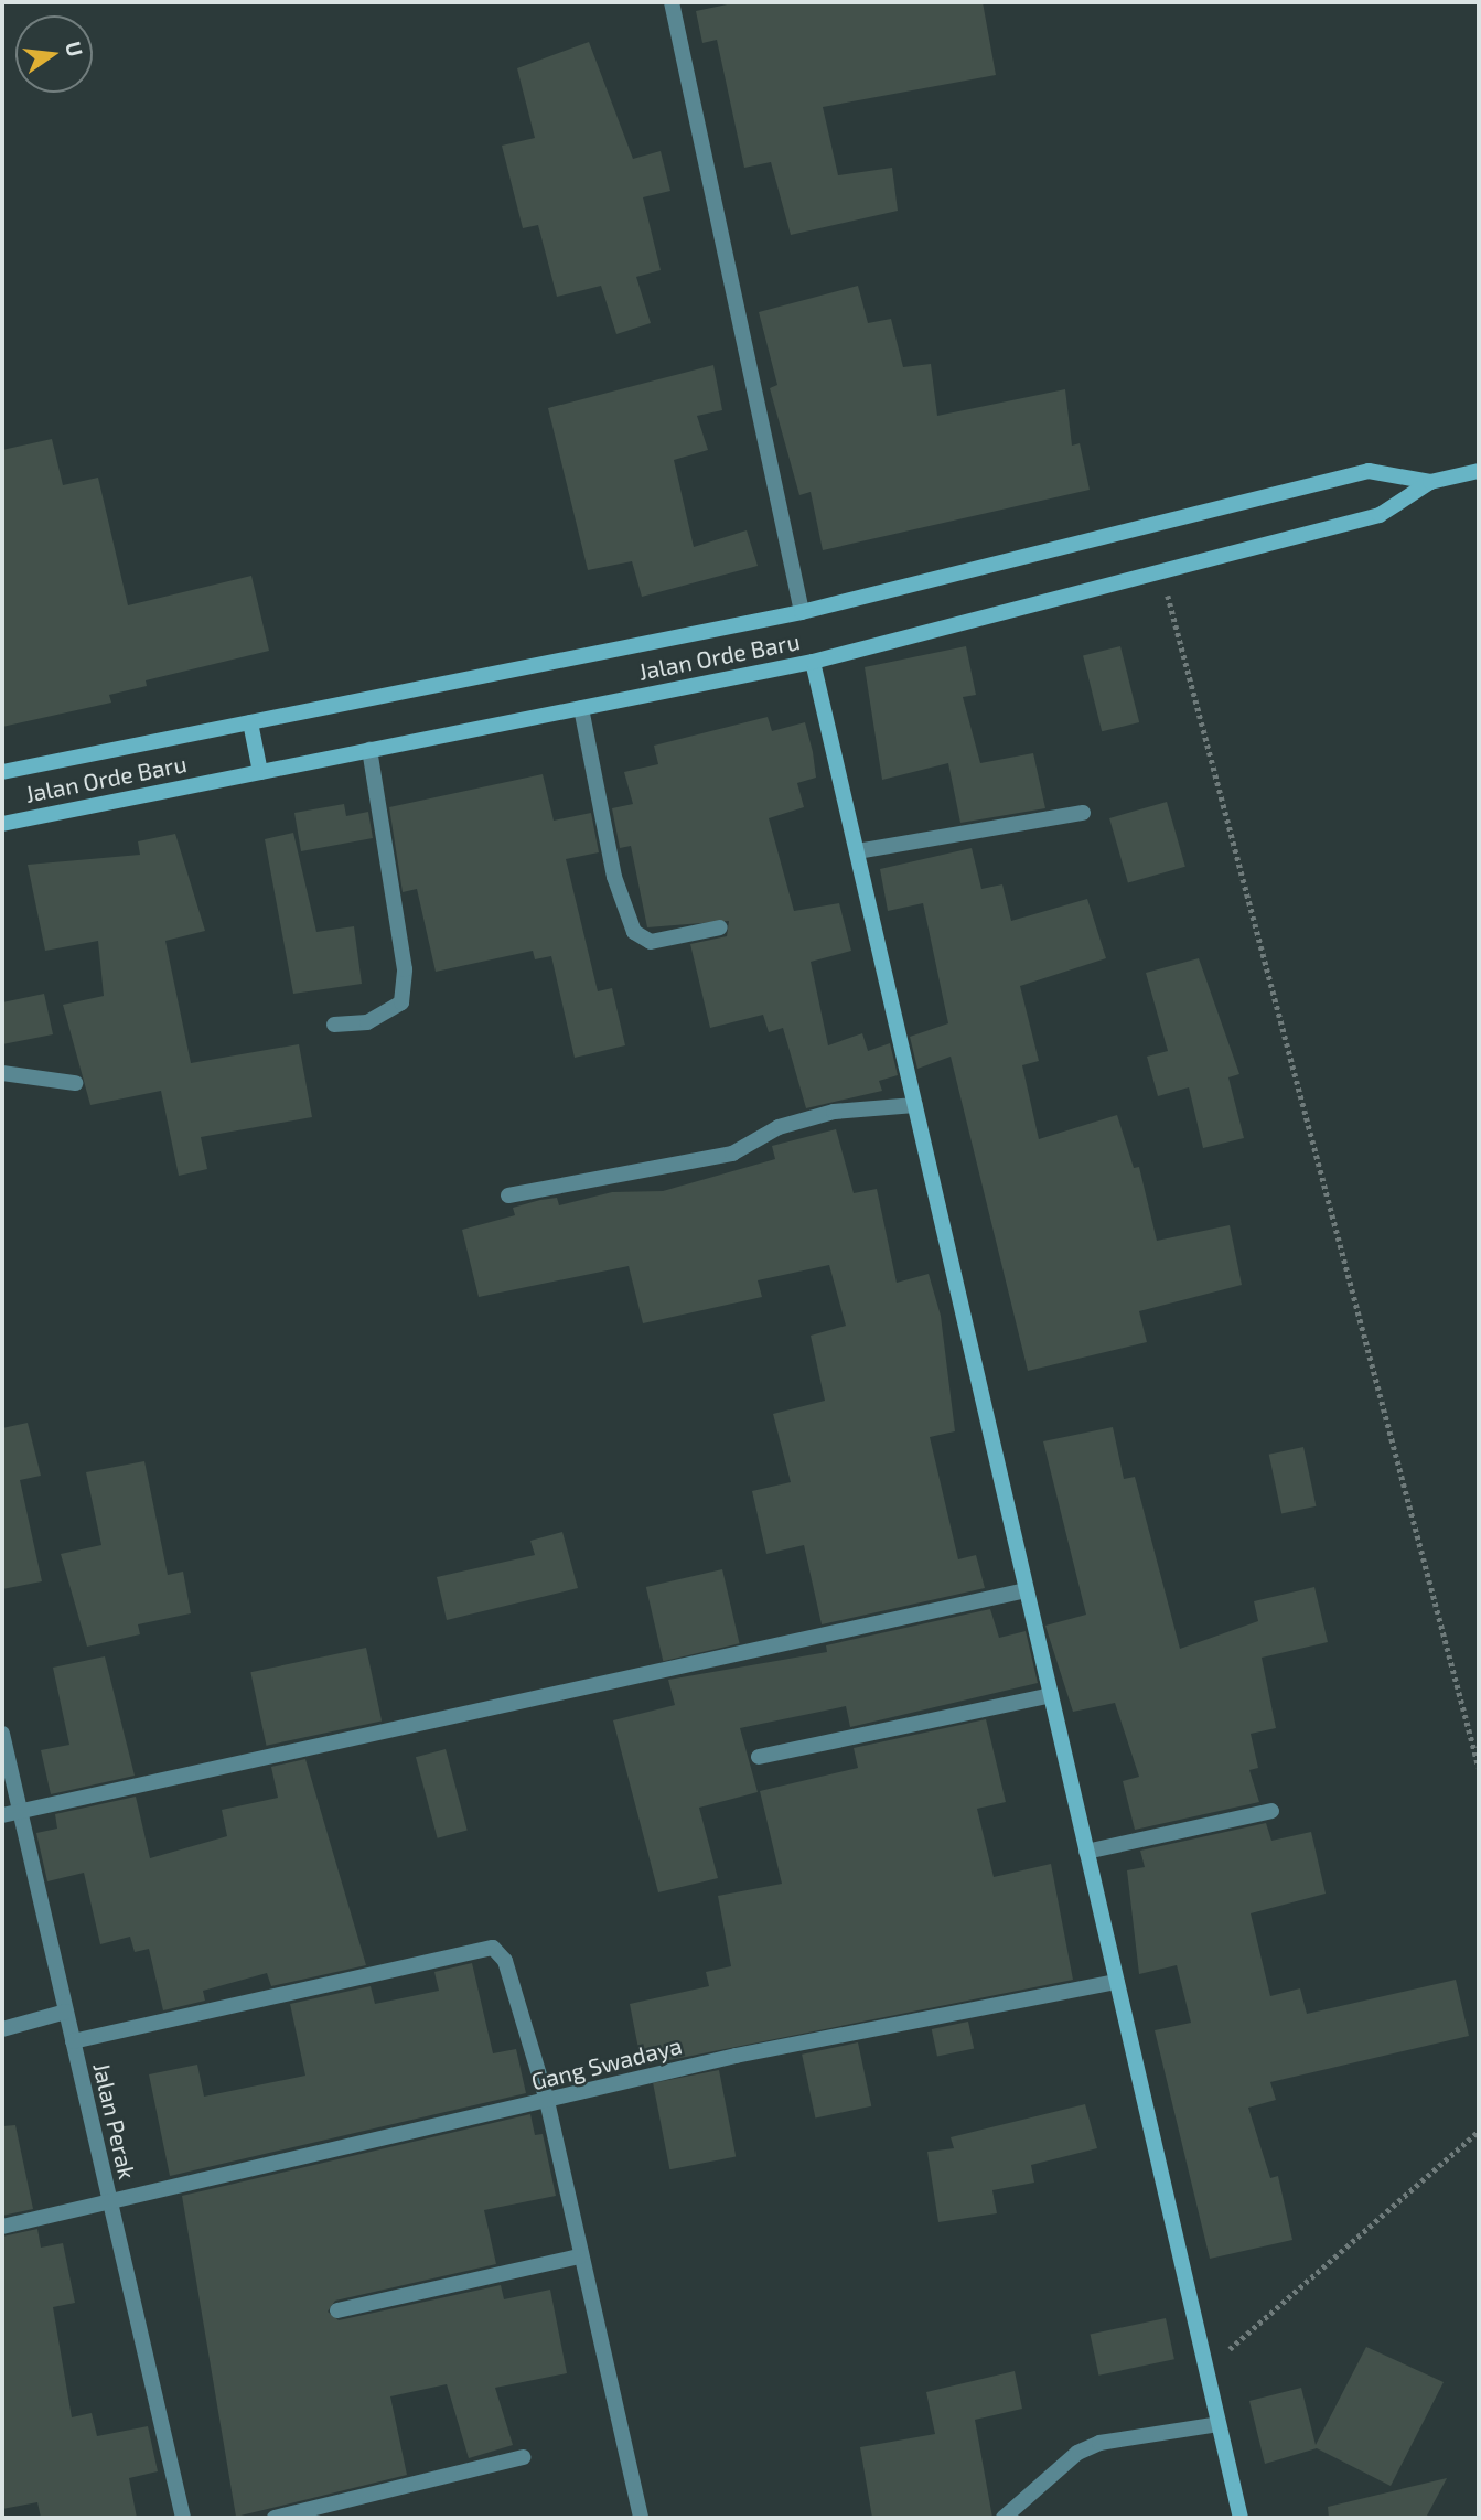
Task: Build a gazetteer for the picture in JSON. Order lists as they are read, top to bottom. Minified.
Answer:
{"streets":{"main road":["Jalan Orde Baru"],"street":["Gang Swadaya","Jalan Perak"]},"crossings":[["Gang Swadaya","Jalan Perak"]],"north":"right"}
